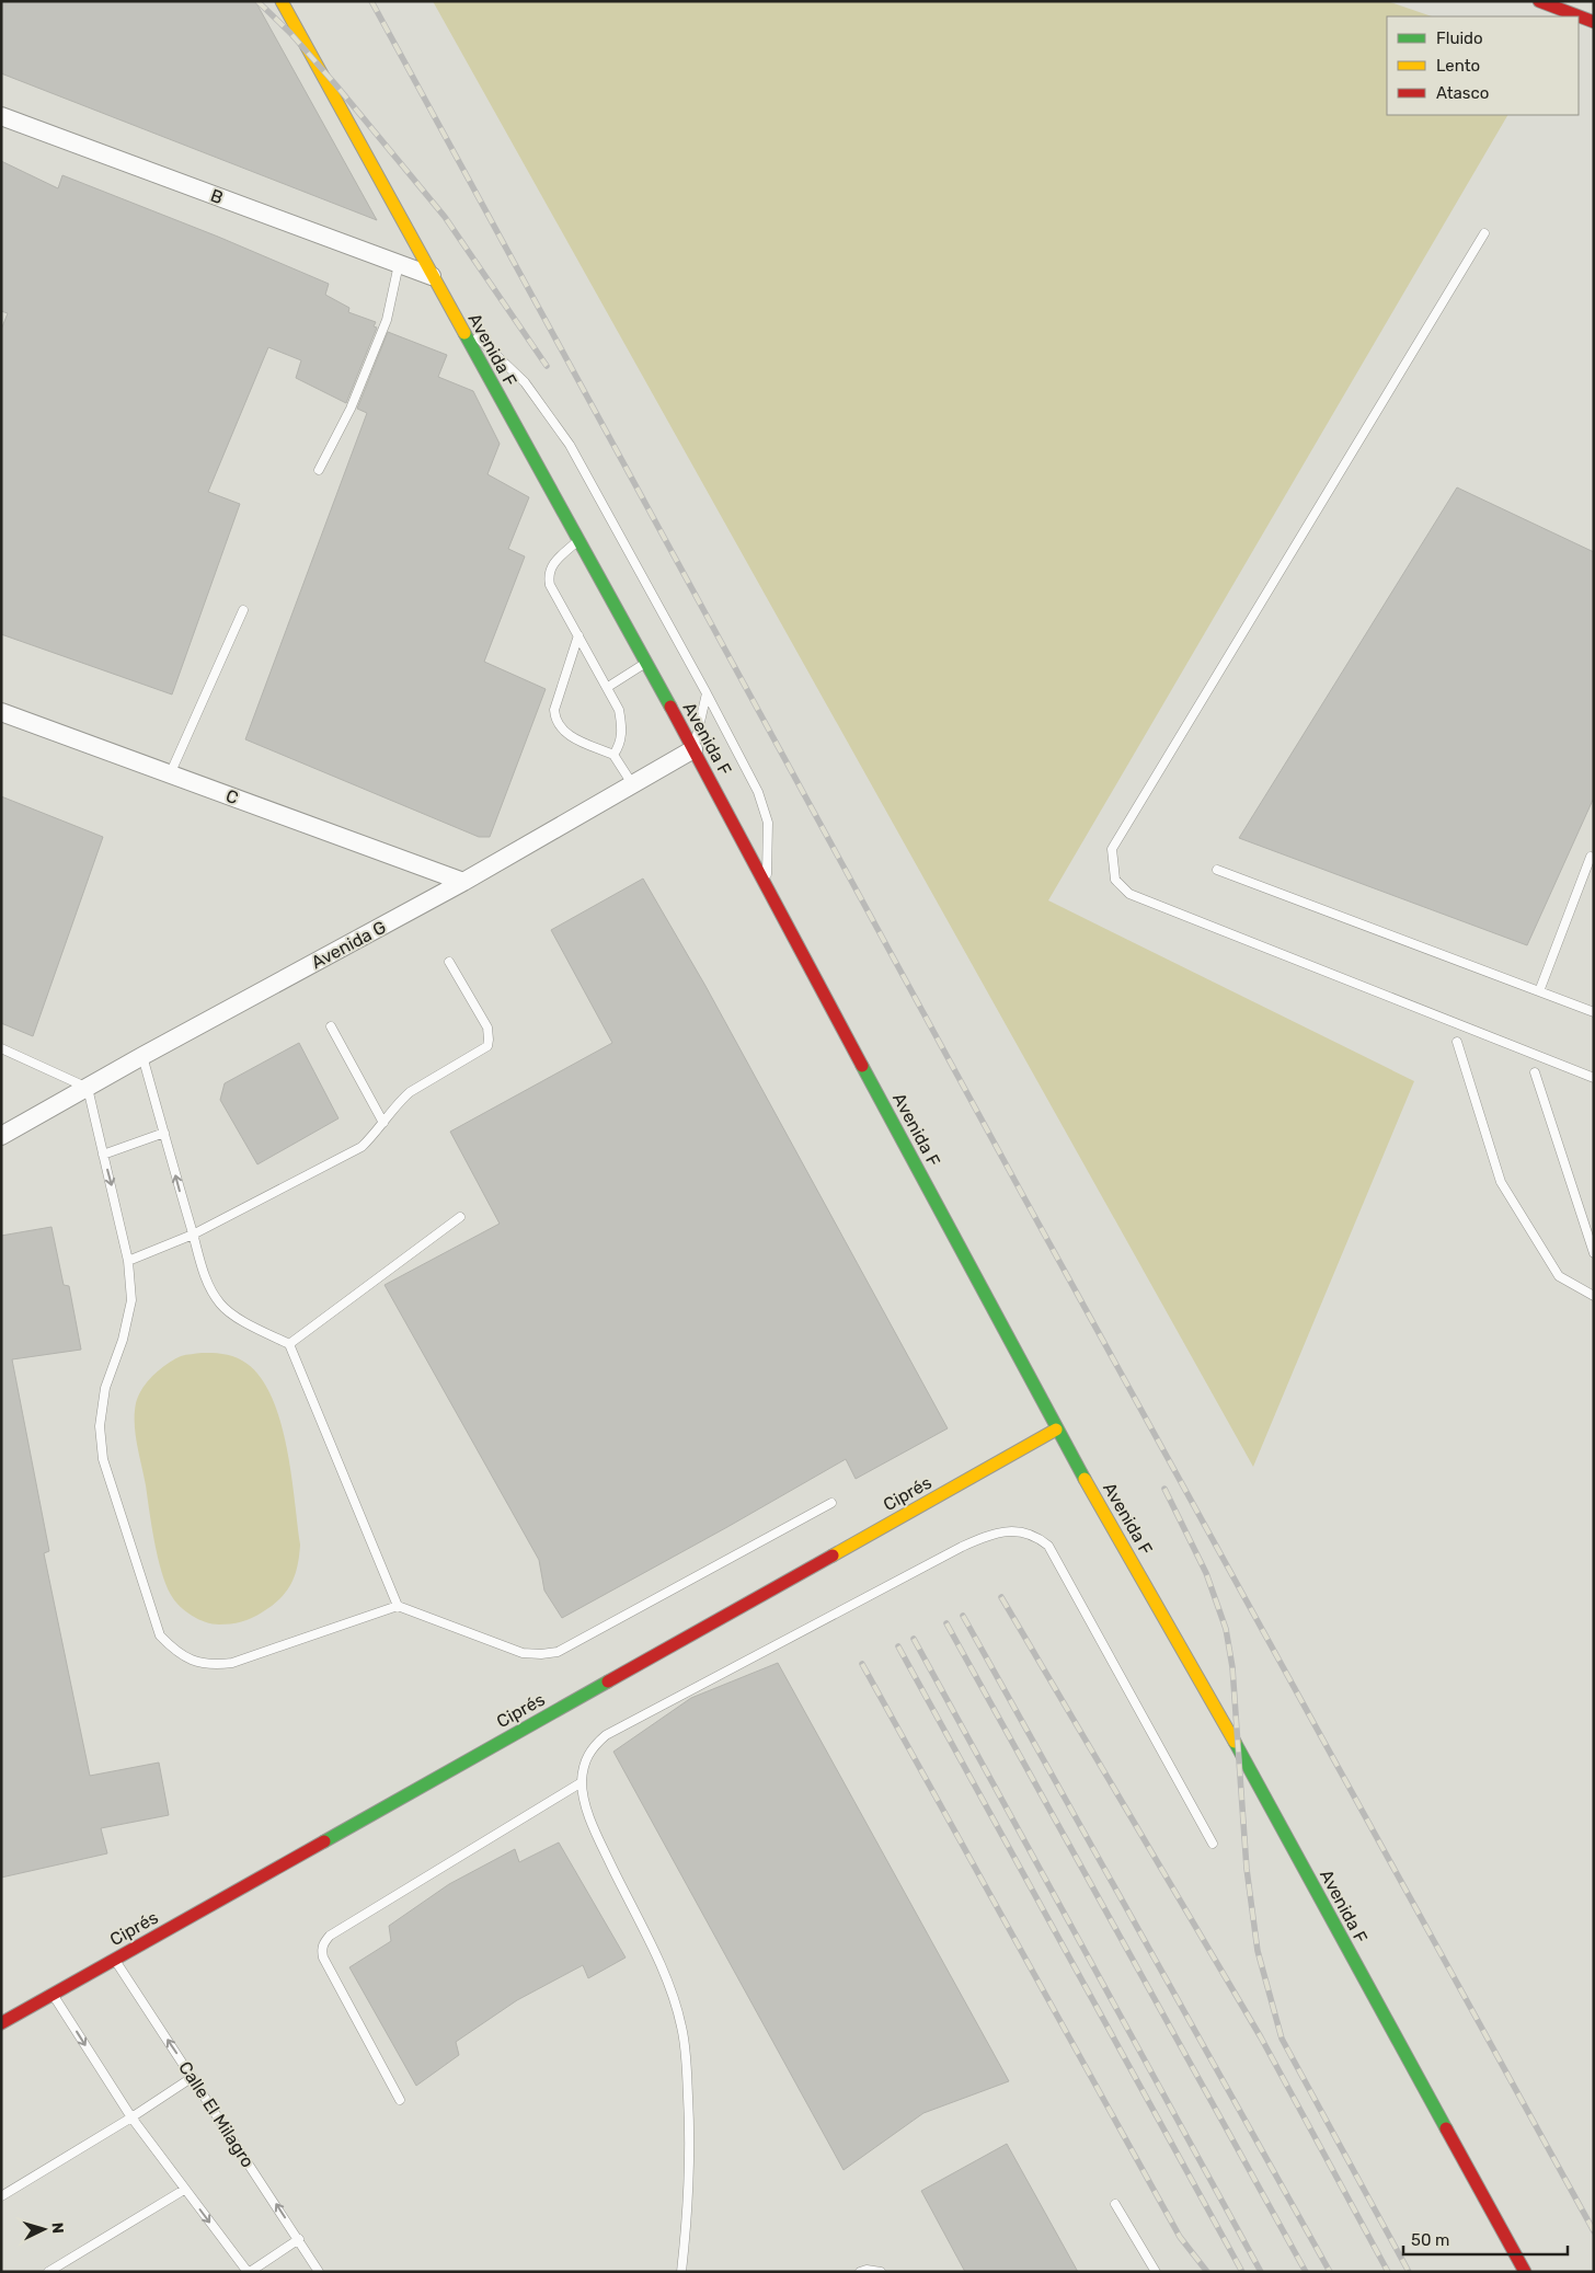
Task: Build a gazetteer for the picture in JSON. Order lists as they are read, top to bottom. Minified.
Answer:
{"streets":{"main road":["Avenida F","Ciprés"],"street":["B","C","Avenida G"],"lane":["Calle El Milagro"]},"crossings":[["B","Avenida F"],["Avenida F","Avenida G"],["Avenida F","Ciprés"],["C","Avenida G"],["Ciprés","Calle El Milagro"]],"legend":["Fluido","Lento","Atasco"],"scale_bar":"50 m","north":"right"}
